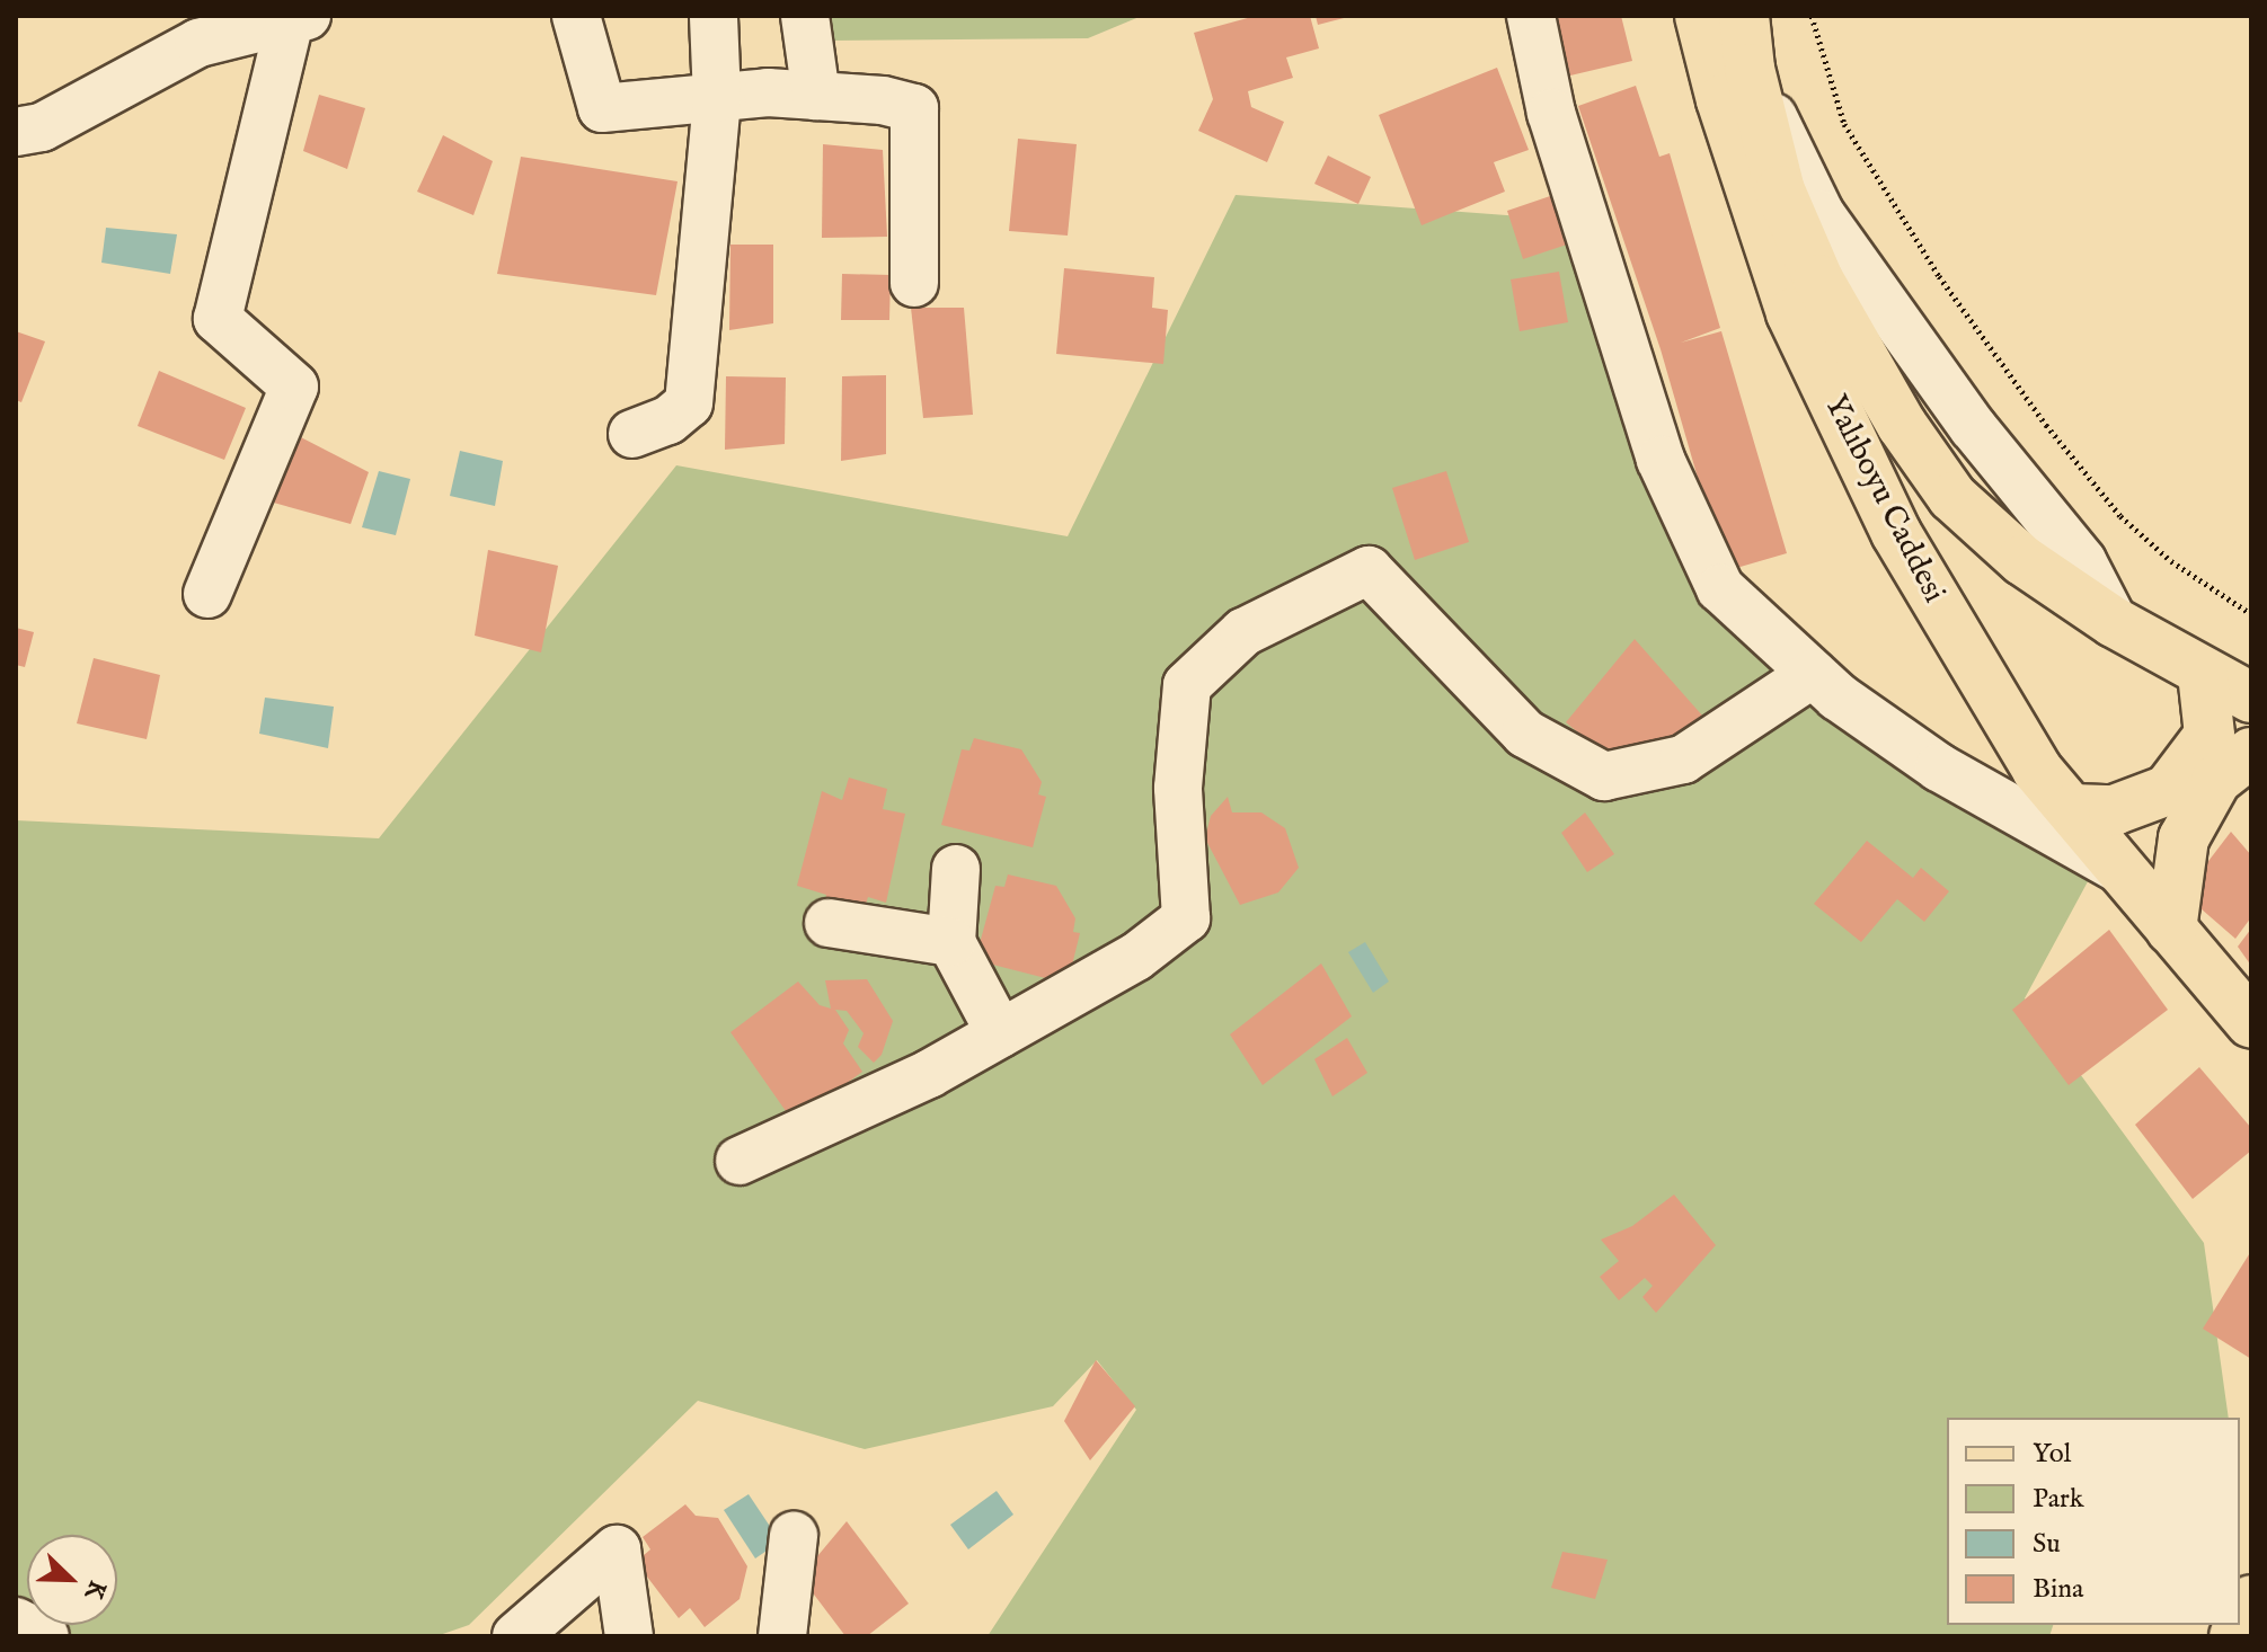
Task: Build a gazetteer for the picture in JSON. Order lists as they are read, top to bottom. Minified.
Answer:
{"streets":{"main road":["Yalıboyu Caddesi"]},"legend":["Yol","Park","Su","Bina"],"north":"bottom right"}
